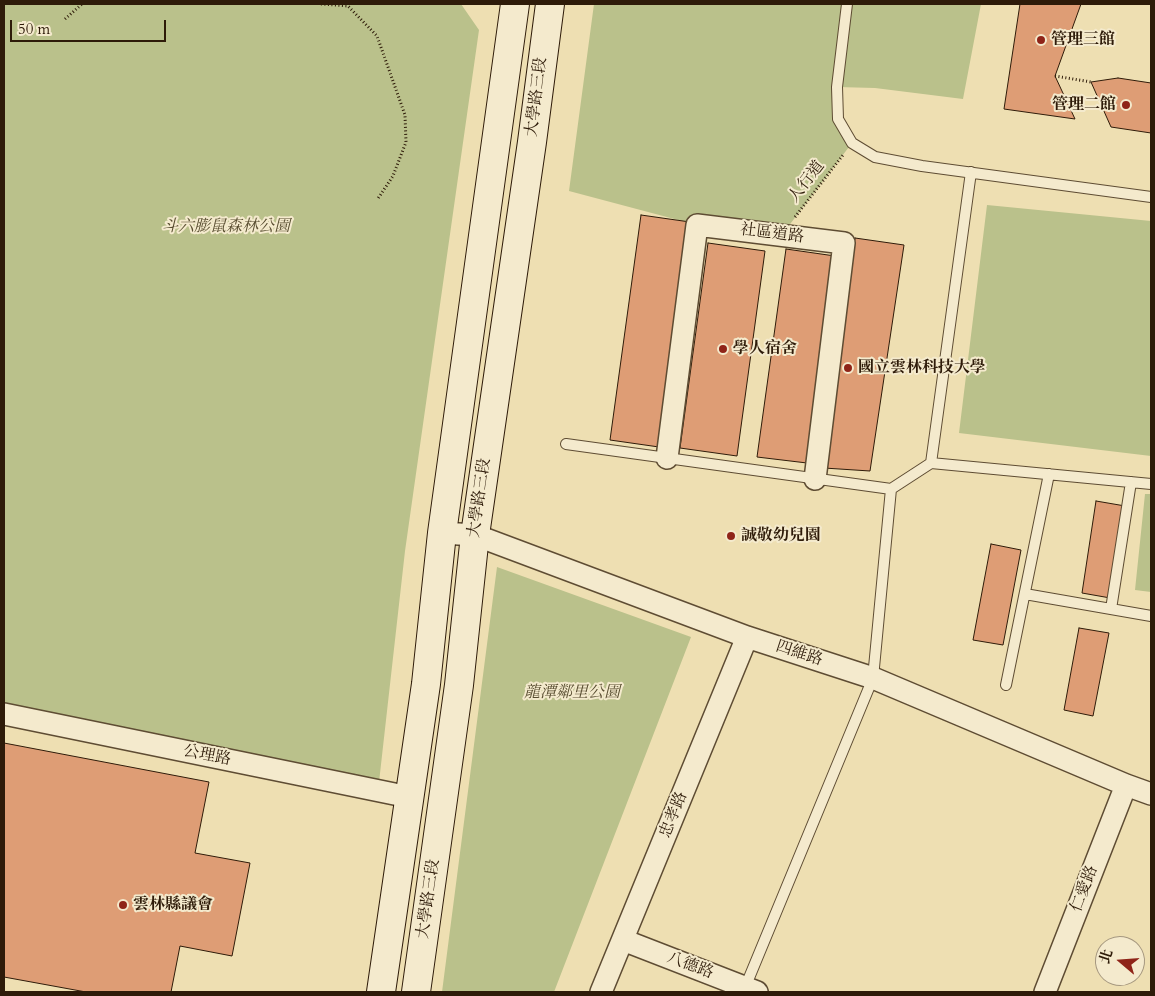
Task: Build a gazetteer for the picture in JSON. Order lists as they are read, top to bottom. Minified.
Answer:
{"streets":{"street":["大學路三段","社區道路","四維路","公理路","忠孝路","仁愛路","八德路"],"path":["人行道"]},"crossings":[["大學路三段","四維路"],["大學路三段","公理路"],["人行道","社區道路"],["四維路","忠孝路"],["四維路","仁愛路"],["忠孝路","八德路"]],"parks":["斗六膨鼠森林公園","龍潭鄰里公園"],"places":["管理三館","管理二館","學人宿舍","國立雲林科技大學","誠敬幼兒園","雲林縣議會"],"scale_bar":"50 m","north":"left"}
